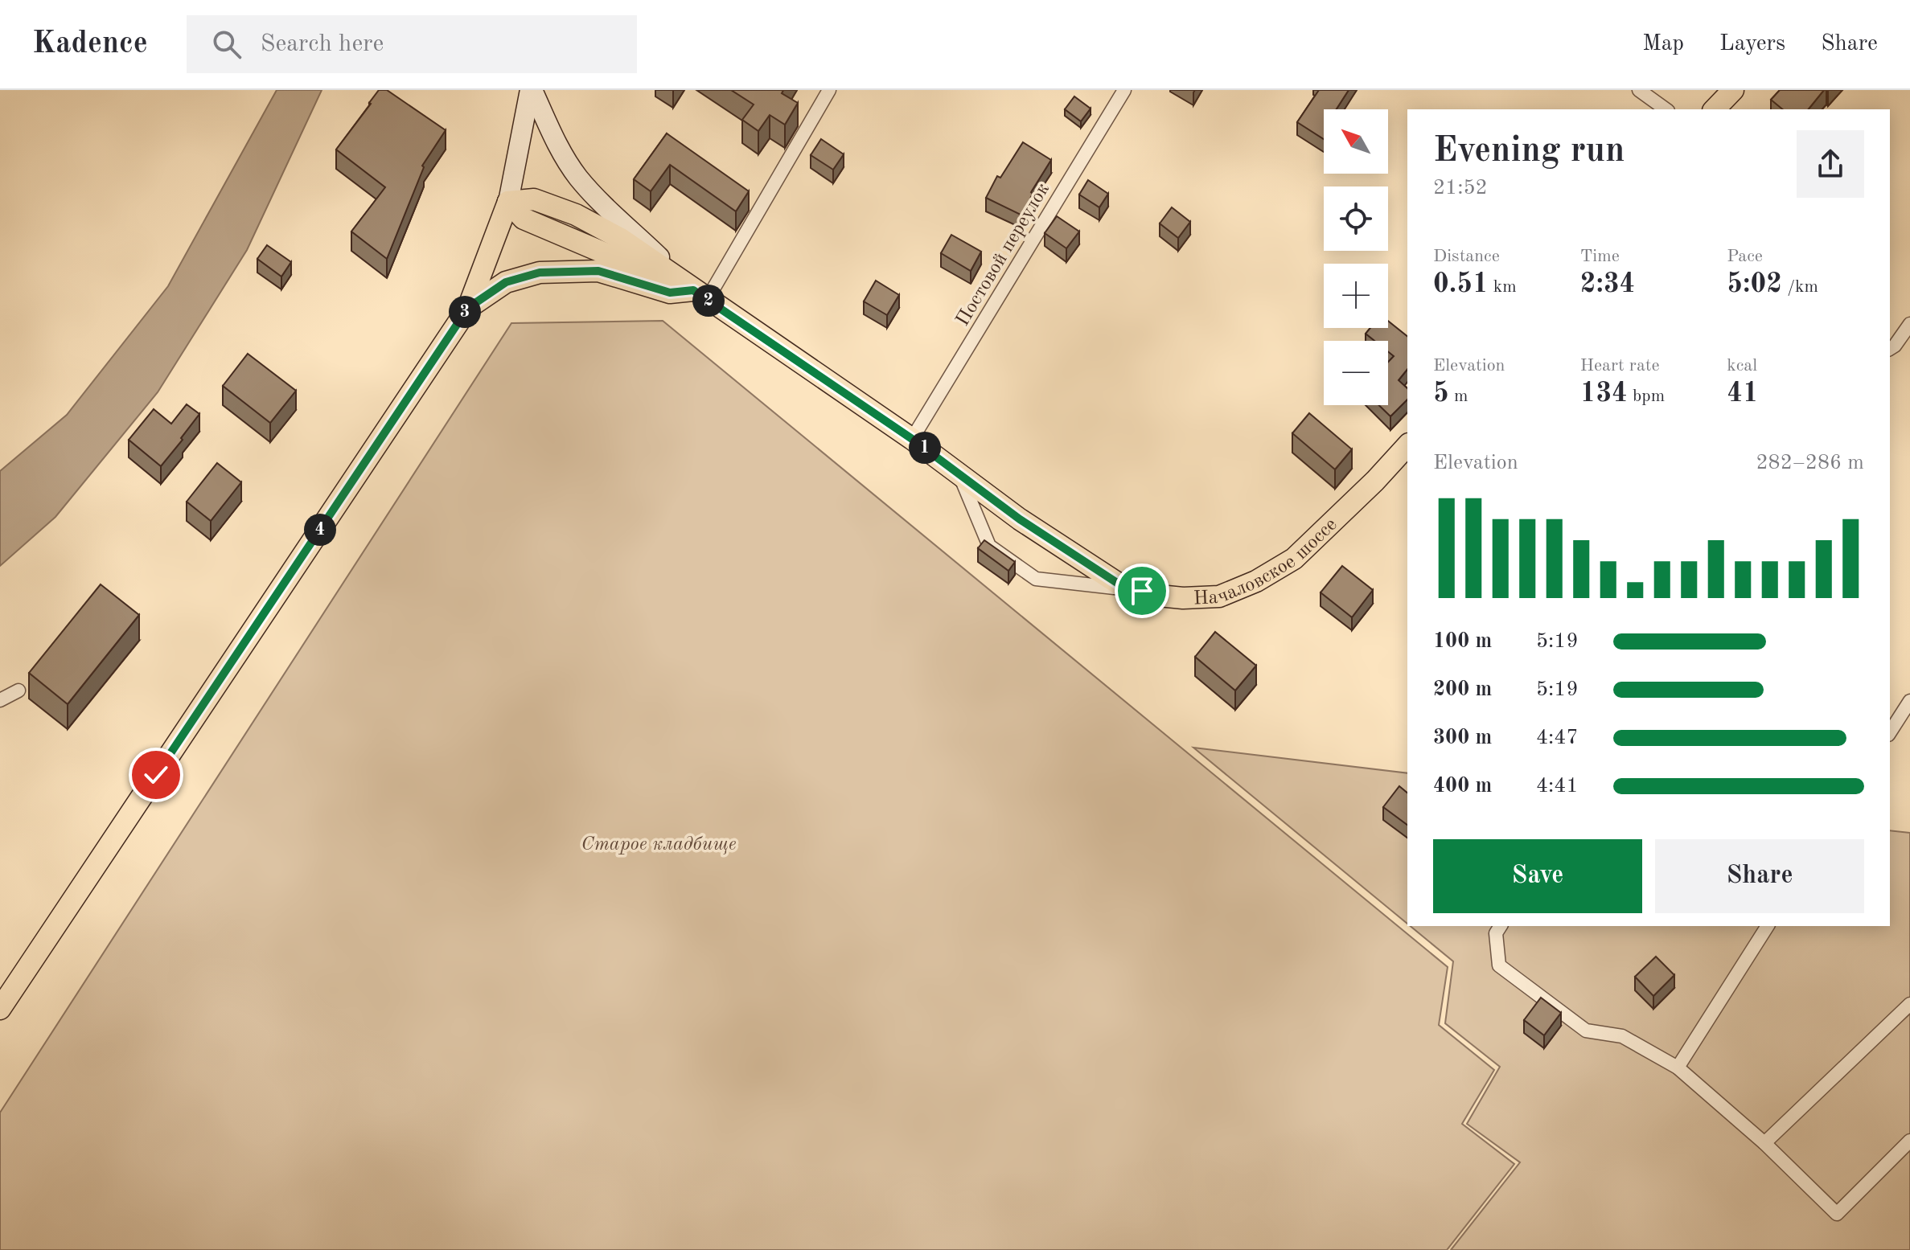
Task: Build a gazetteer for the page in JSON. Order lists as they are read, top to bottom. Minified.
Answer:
{"streets":{"main road":["Началовское шоссе"],"street":["Постовой переулок"]},"crossings":[["Постовой переулок","Началовское шоссе"]],"parks":["Старое кладбище"],"north":"top left","page":{"header":"Kadence","search":"Search here","nav":["Map","Layers","Share"],"map_buttons":["+","−"],"heading":["Evening run","21:52"],"stats":[["Distance","0.51 km"],["Time","2:34"],["Pace","5:02 /km"],["Elevation","5 m"],["Heart rate","134 bpm"],["kcal","41"]],"pins":["2","3","1","4"],"chart":["Elevation","282–286 m"],"list":[{"name":"100 m","note":"5:19"},{"name":"200 m","note":"5:19"},{"name":"300 m","note":"4:47"},{"name":"400 m","note":"4:41"}],"buttons":["Save","Share"]}}
